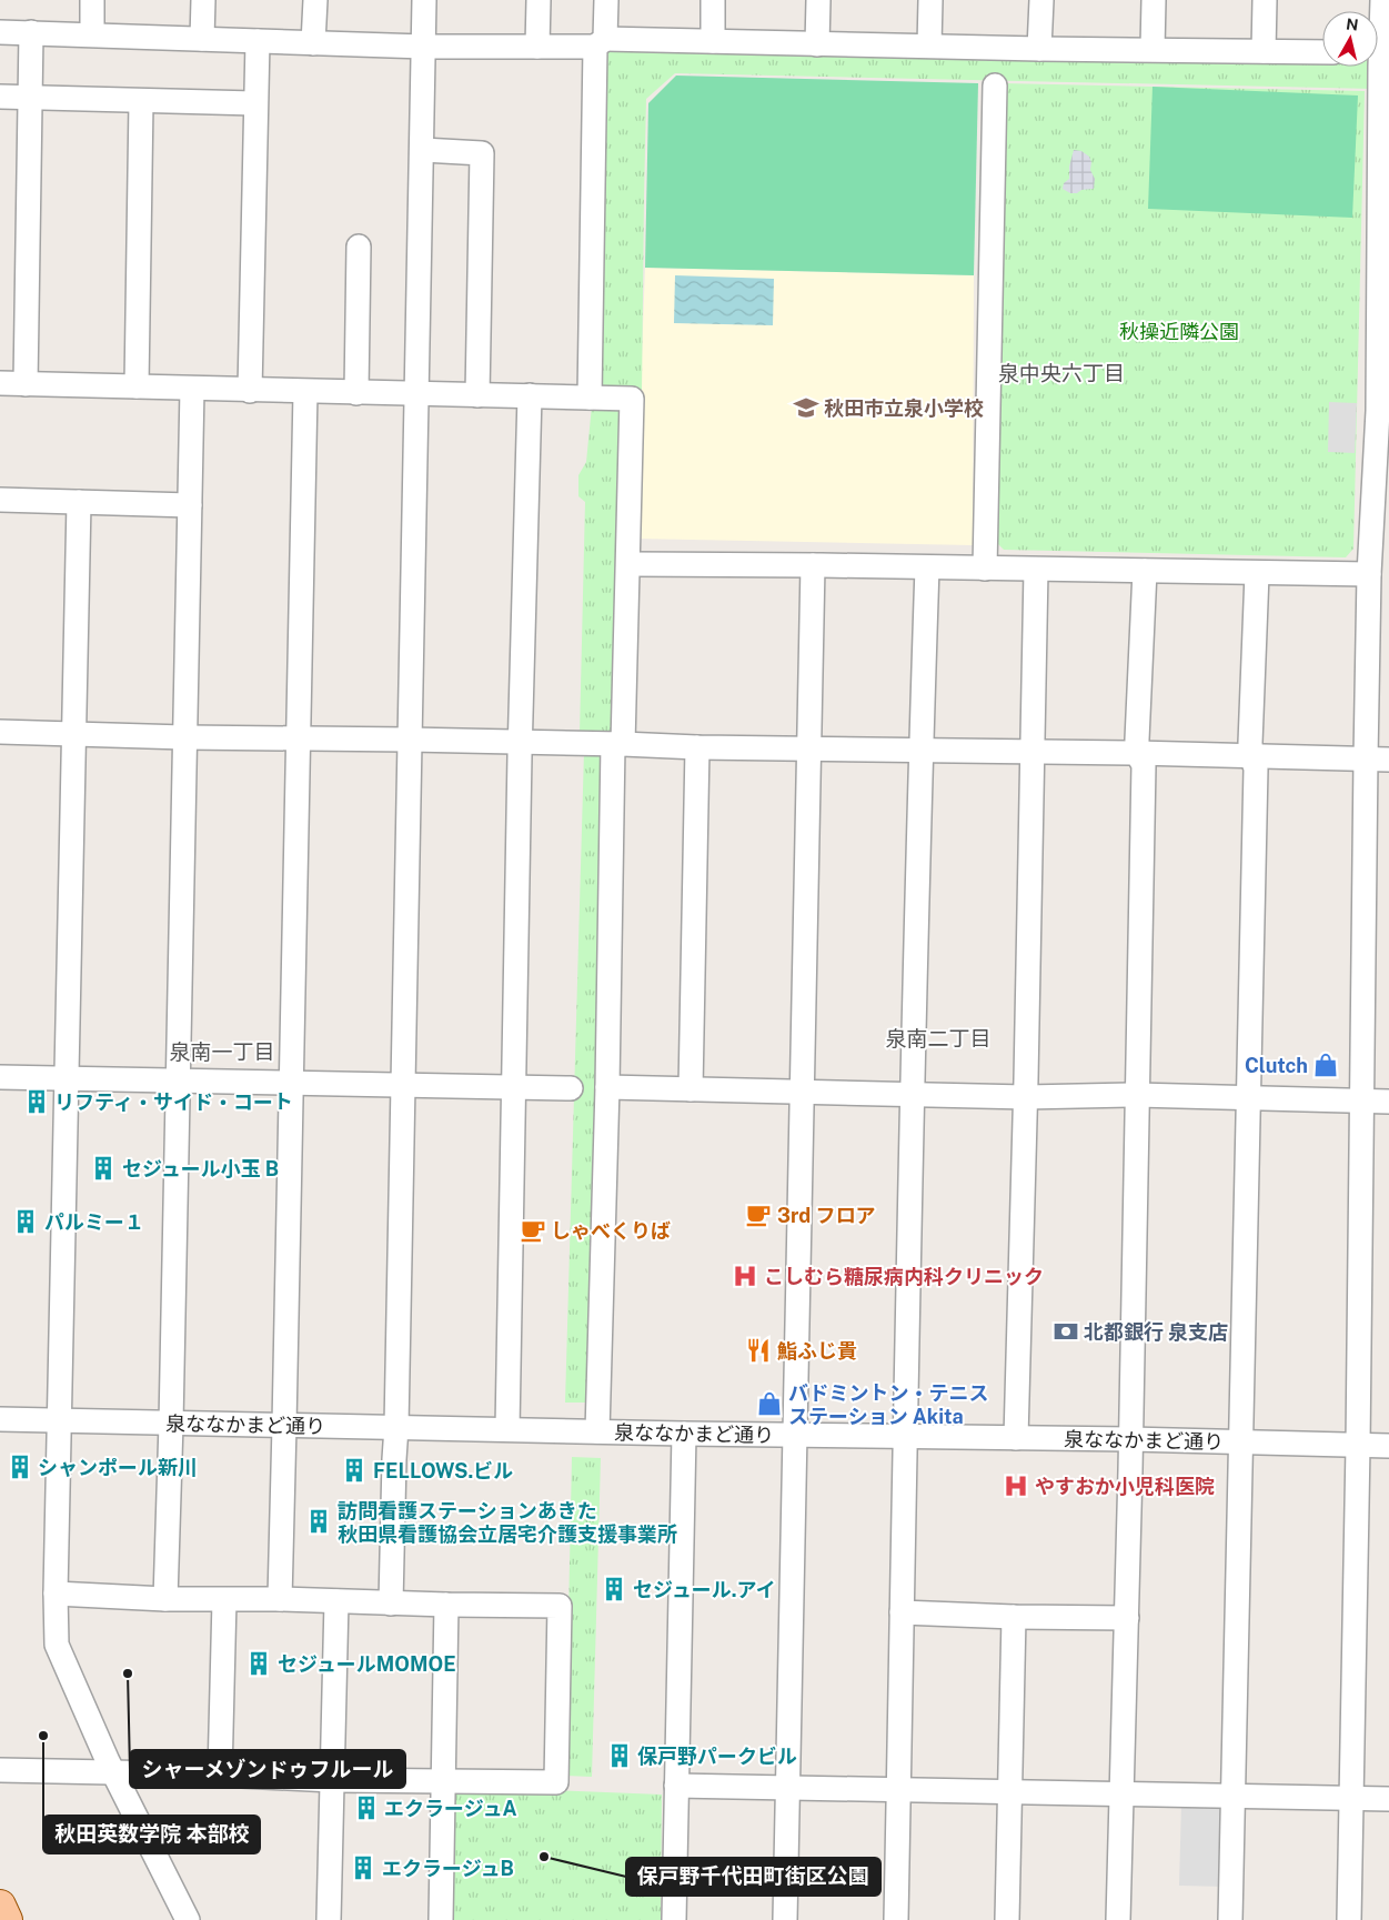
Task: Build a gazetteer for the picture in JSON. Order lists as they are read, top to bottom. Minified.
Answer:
{"streets":{"street":["泉ななかまど通り"]},"districts":["泉中央六丁目","泉南二丁目","泉南一丁目"],"parks":["秋操近隣公園"],"places":{"school or university":["秋田市立泉小学校"],"shop":["Clutch","バドミントン・テニス ステーション Akita"],"building":["リフティ・サイド・コート","セジュール小玉 B","パルミー１","シャンポール新川","FELLOWS.ビル","訪問看護ステーションあきた 秋田県看護協会立居宅介護支援事業所","セジュール.アイ","セジュールMOMOE","保戸野パークビル","エクラージュA","エクラージュB"],"cafe":["3rd フロア","しゃべくりば"],"hospital":["こしむら糖尿病内科クリニック","やすおか小児科医院"],"bank":["北都銀行 泉支店"],"restaurant":["鮨ふじ貴"],"other":["シャーメゾンドゥフルール","秋田英数学院 本部校","保戸野千代田町街区公園"]},"north":"top"}
